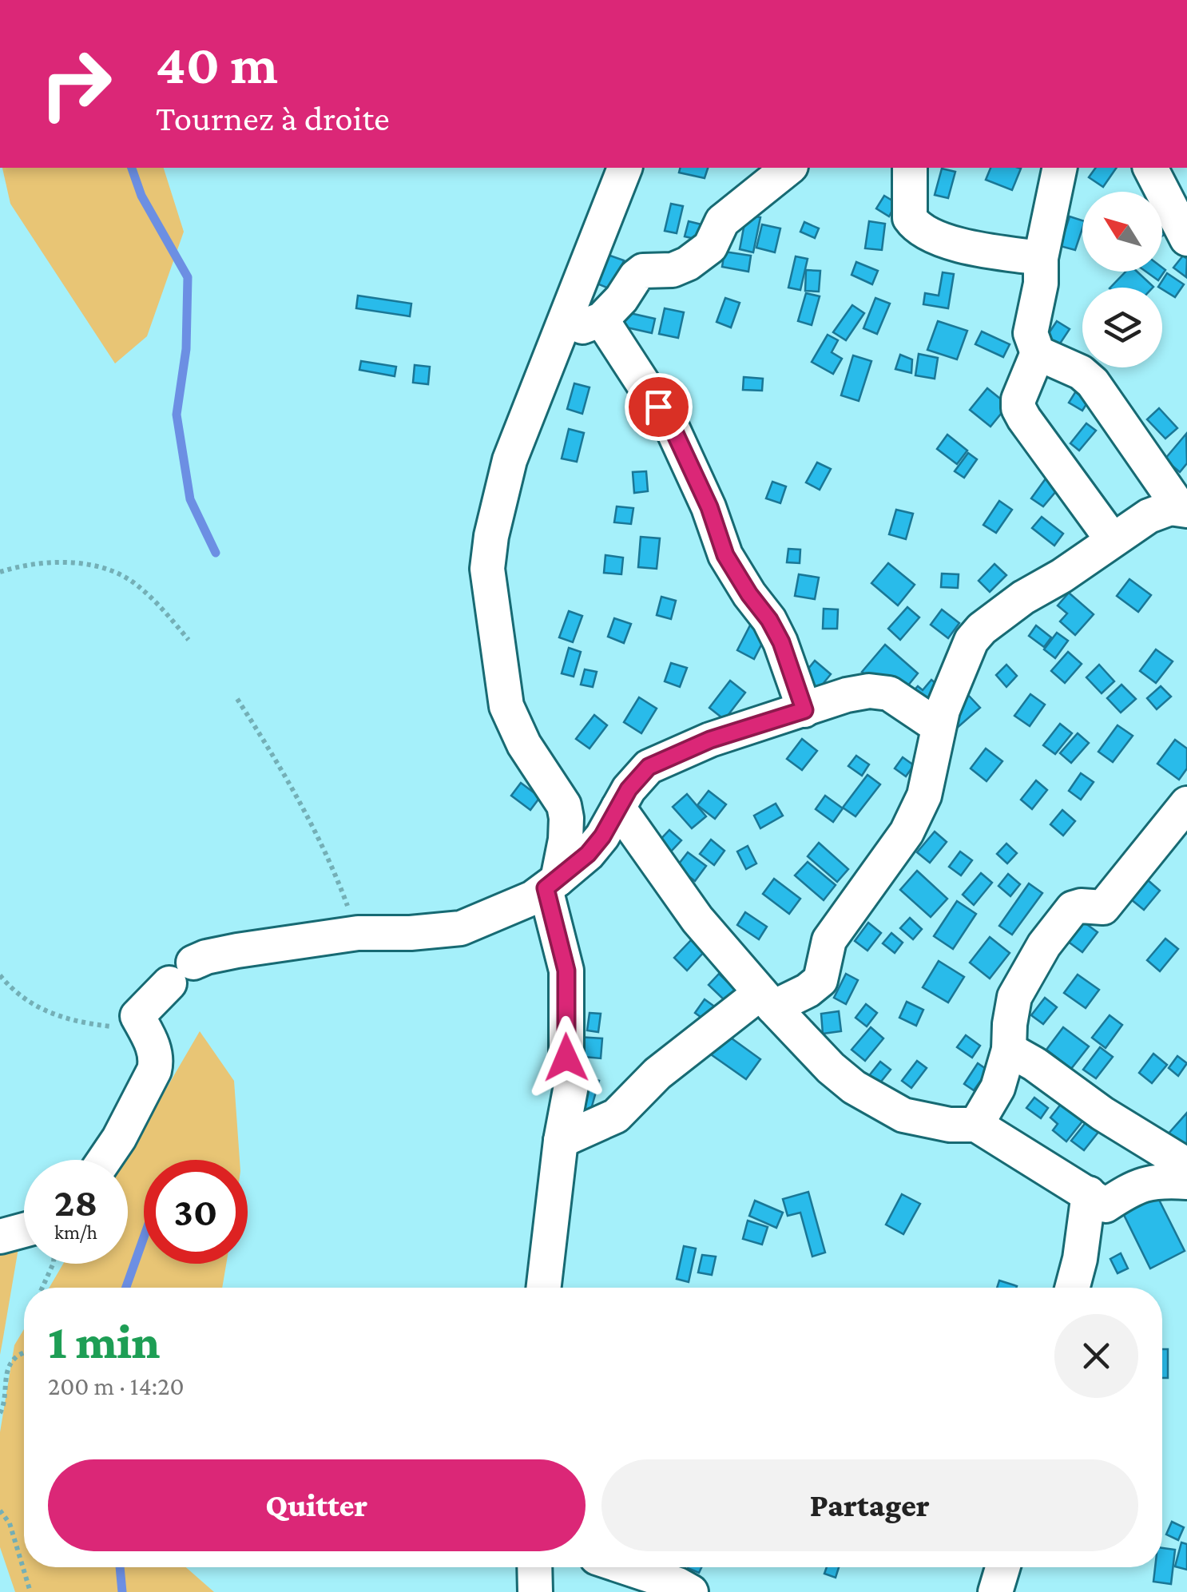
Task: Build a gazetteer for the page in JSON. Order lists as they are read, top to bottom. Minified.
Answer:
{"north":"top left","page":{"turn":["40 m","Tournez à droite"],"speed":"28 km/h","limit":"30","heading":["1 min","200 m · 14:20"],"buttons":["Quitter","Partager"]}}
